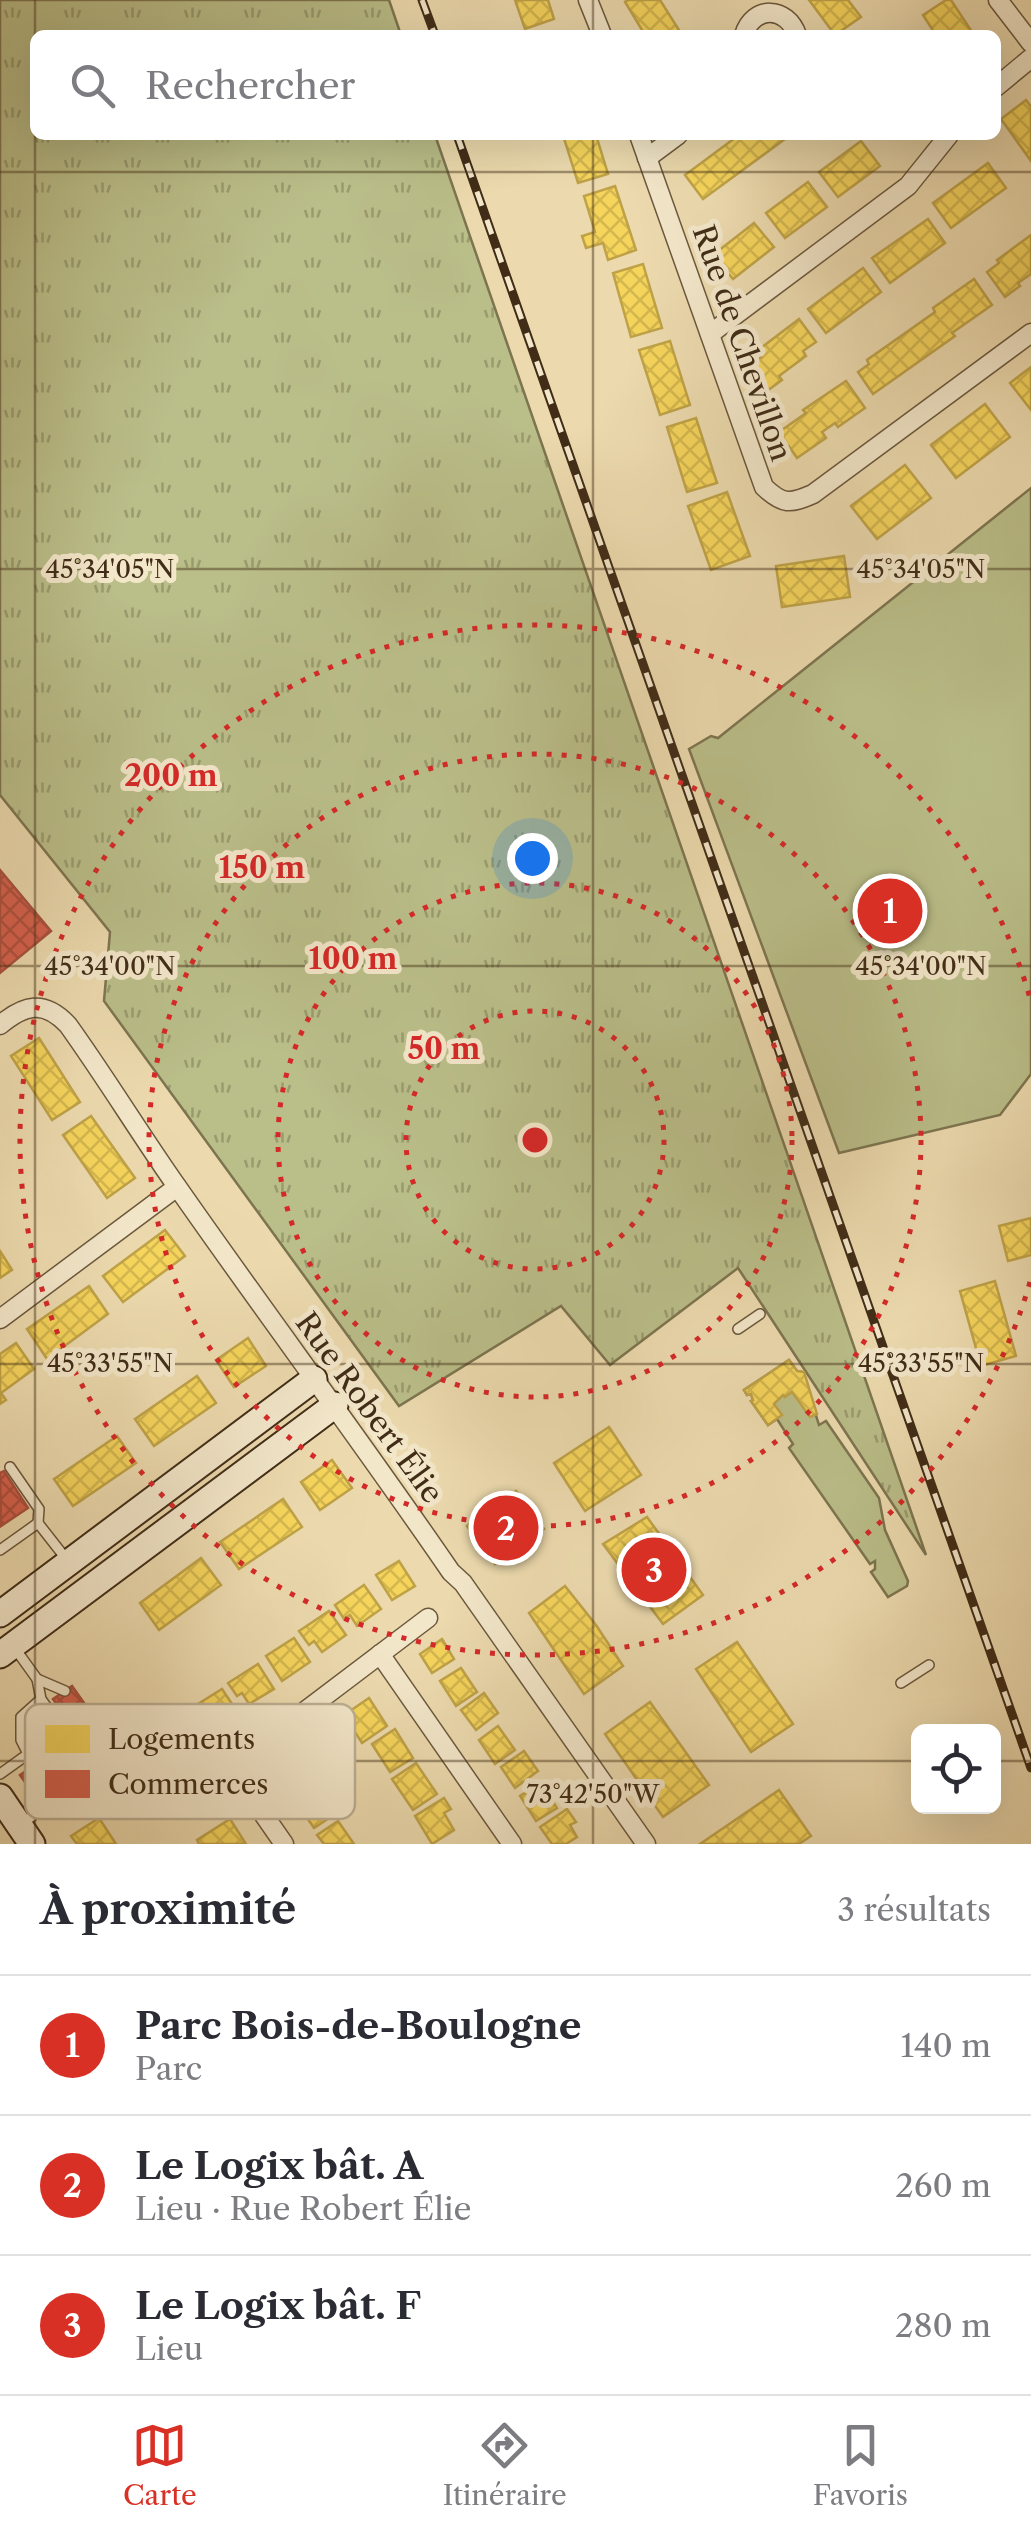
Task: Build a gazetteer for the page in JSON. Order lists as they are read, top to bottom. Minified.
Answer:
{"streets":{"street":["Rue de Chevillon","Rue Robert Élie"]},"legend":["Logements","Commerces"],"page":{"search":"Rechercher","pins":["1","2","3"],"heading":["À proximité","3 résultats"],"list":[{"mark":"1","name":"Parc Bois-de-Boulogne","note":"Parc","value":"140 m"},{"mark":"2","name":"Le Logix bât. A","note":"Lieu · Rue Robert Élie","value":"260 m"},{"mark":"3","name":"Le Logix bât. F","note":"Lieu","value":"280 m"}],"nav":["Carte","Itinéraire","Favoris"]},"coordinates":["45°34'05\"N","45°34'00\"N","45°33'55\"N","73°42'50\"W"],"rings":["200 m","150 m","100 m","50 m"]}
